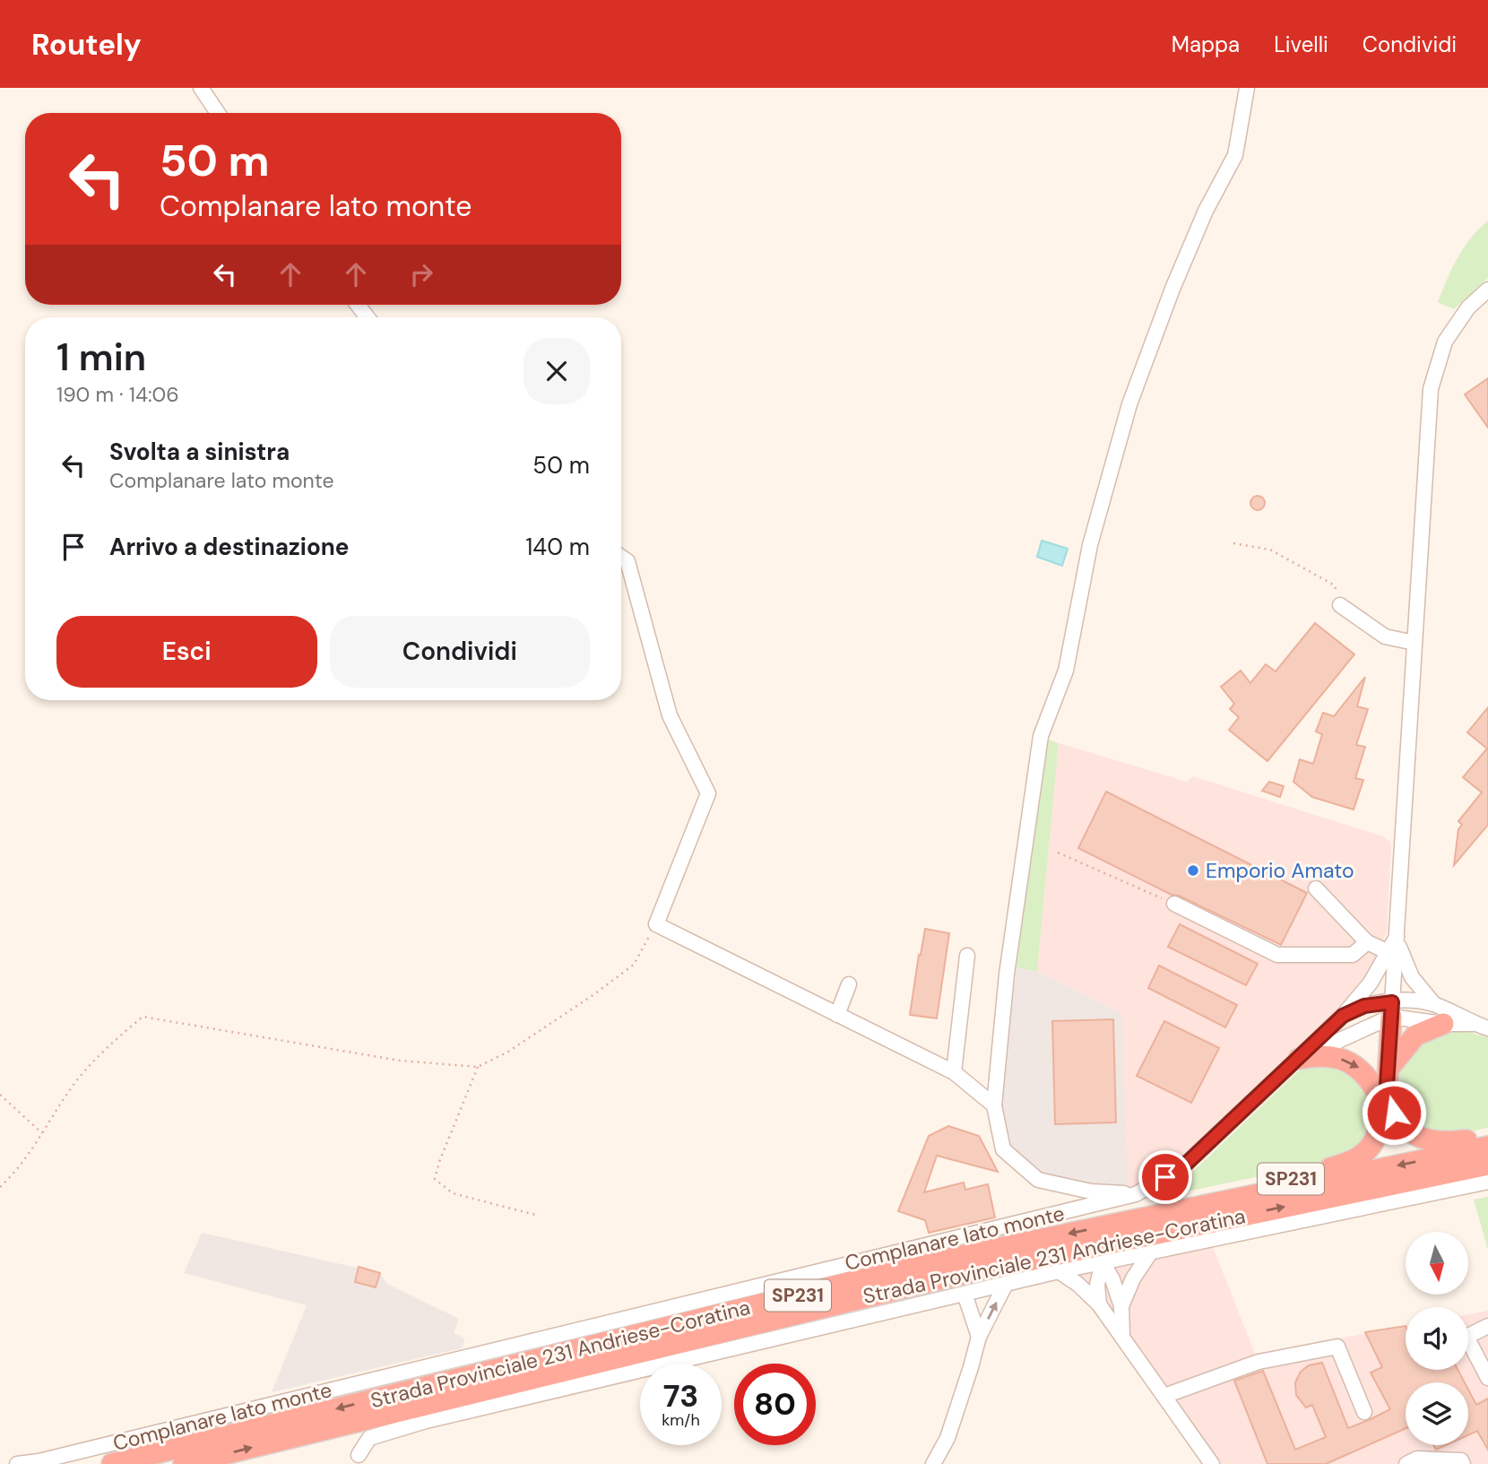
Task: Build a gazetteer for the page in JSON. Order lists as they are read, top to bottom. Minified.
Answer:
{"streets":{"highway":["SP231","Strada Provinciale 231 Andriese-Coratina"],"street":["Complanare lato monte"]},"crossings":[["SP231","Complanare lato monte"],["SP231","Strada Provinciale 231 Andriese-Coratina"]],"places":["Emporio Amato"],"north":"bottom","page":{"header":"Routely","nav":["Mappa","Livelli","Condividi"],"turn":["50 m","Complanare lato monte"],"heading":["1 min","190 m · 14:06"],"list":[{"name":"Svolta a sinistra","note":"Complanare lato monte","value":"50 m"},{"name":"Arrivo a destinazione","value":"140 m"}],"buttons":["Esci","Condividi"],"speed":"73 km/h","limit":"80"}}
